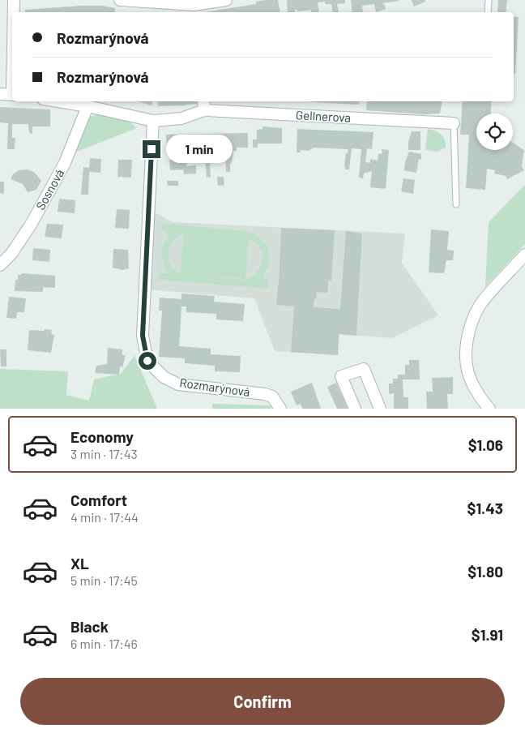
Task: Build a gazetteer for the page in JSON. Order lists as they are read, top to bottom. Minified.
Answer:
{"streets":{"street":["Gellnerova","Sosnová","Rozmarýnová"]},"page":{"banner":["Rozmarýnová","Rozmarýnová"],"bubble":"1 min","list":[{"name":"Economy","note":"3 min · 17:43","value":"$1.06"},{"name":"Comfort","note":"4 min · 17:44","value":"$1.43"},{"name":"XL","note":"5 min · 17:45","value":"$1.80"},{"name":"Black","note":"6 min · 17:46","value":"$1.91"}],"buttons":"Confirm"}}
